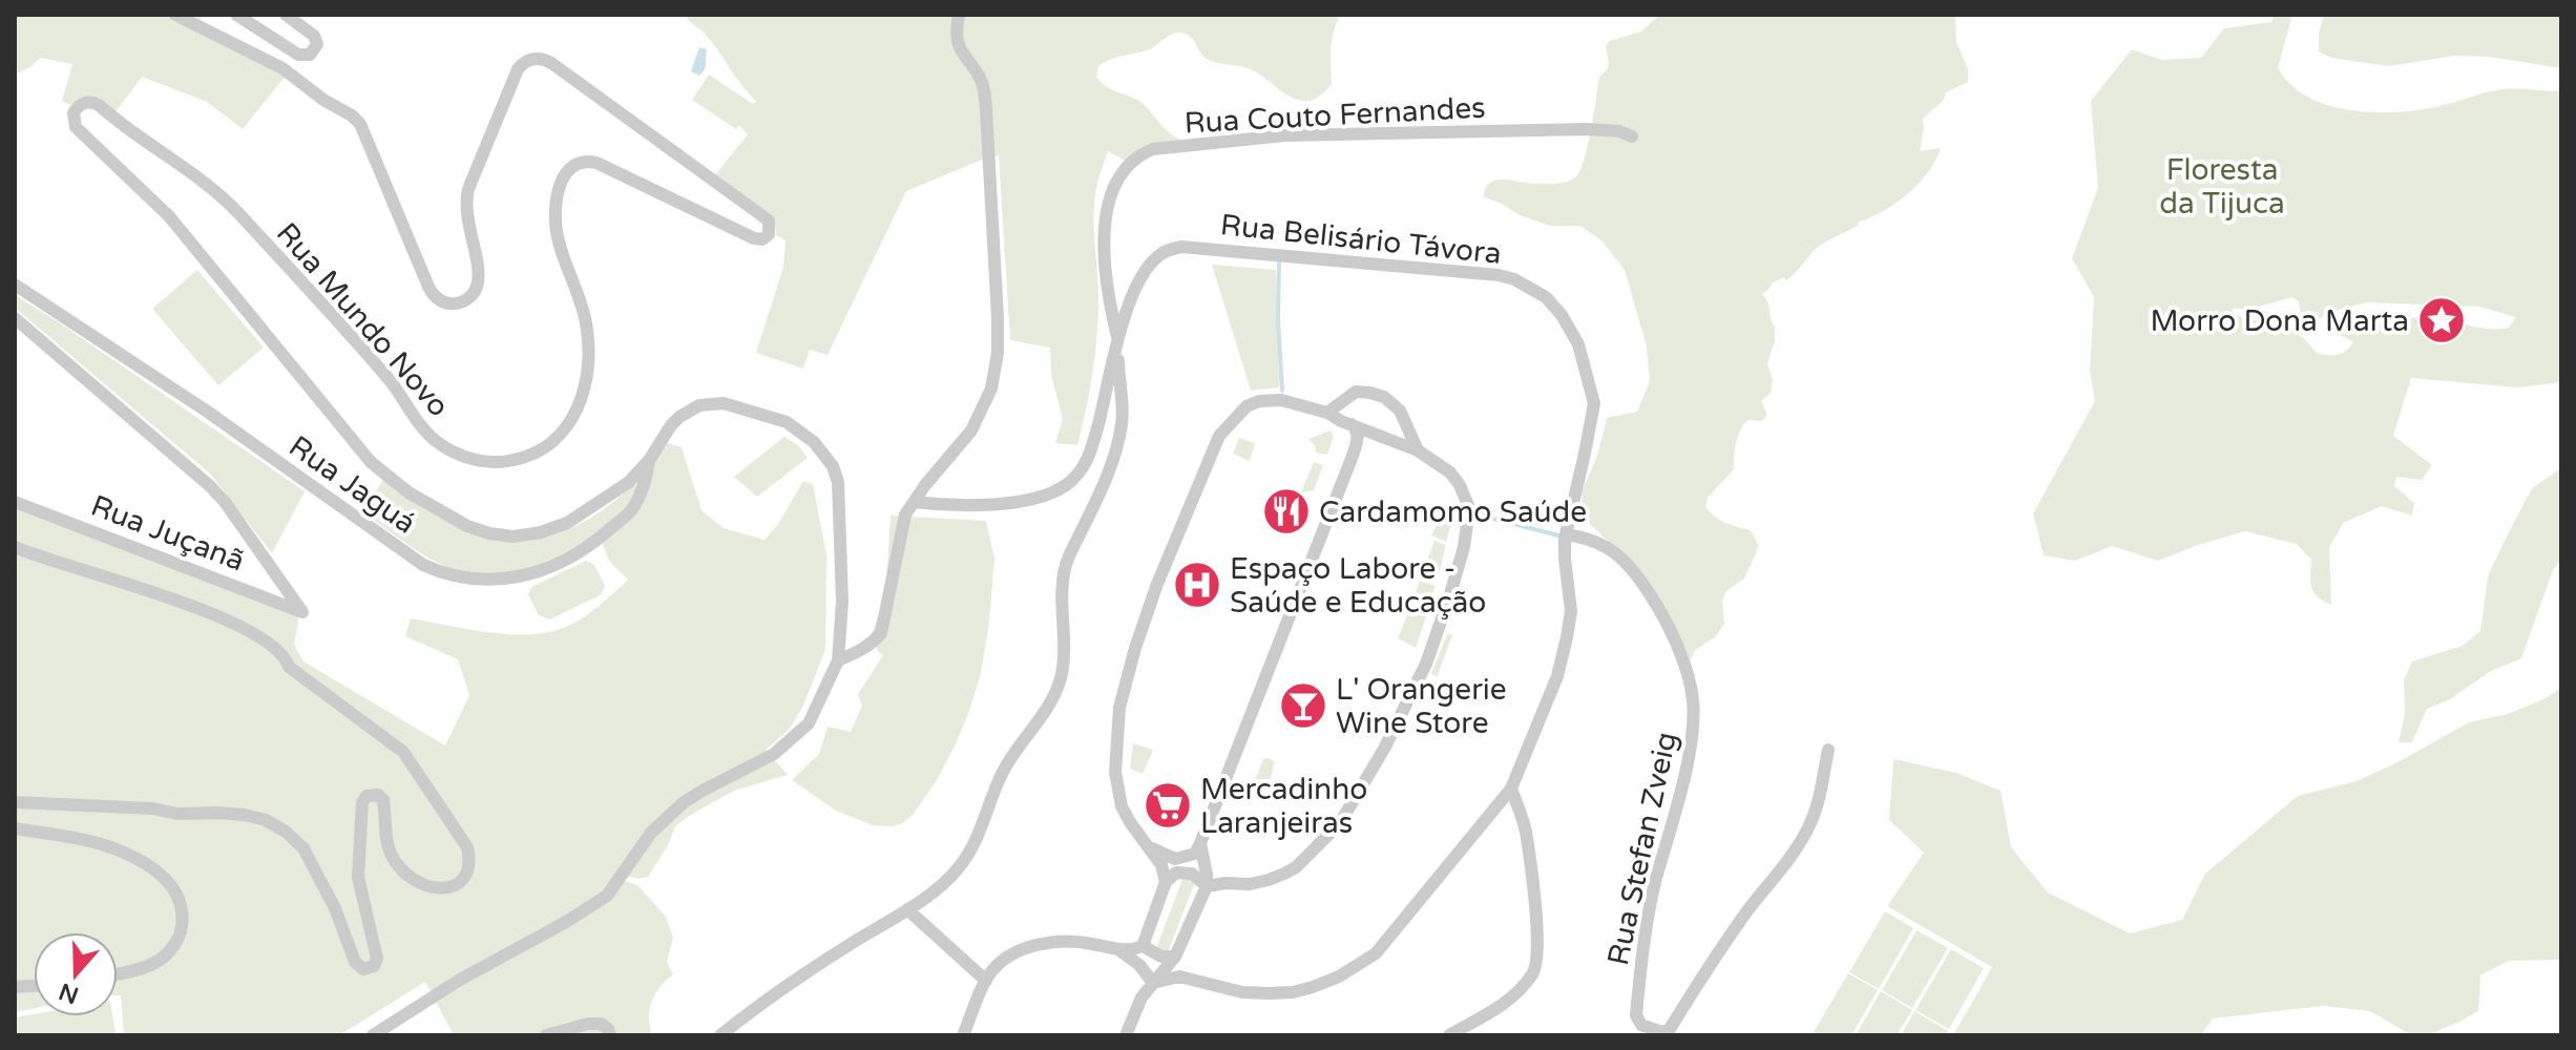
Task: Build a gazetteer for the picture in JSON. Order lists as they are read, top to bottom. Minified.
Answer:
{"streets":{"street":["Rua Couto Fernandes","Rua Belisário Távora","Rua Mundo Novo","Rua Jaguá","Rua Juçanã","Rua Stefan Zveig"]},"crossings":[["Rua Couto Fernandes","Rua Belisário Távora"],["Rua Belisário Távora","Rua Stefan Zveig"],["Rua Mundo Novo","Rua Jaguá"]],"parks":["Floresta da Tijuca"],"places":{"place":["Morro Dona Marta"],"restaurant":["Cardamomo Saúde"],"hospital":["Espaço Labore - Saúde e Educação"],"bar":["L' Orangerie Wine Store"],"supermarket":["Mercadinho Laranjeiras"]},"north":"bottom"}
